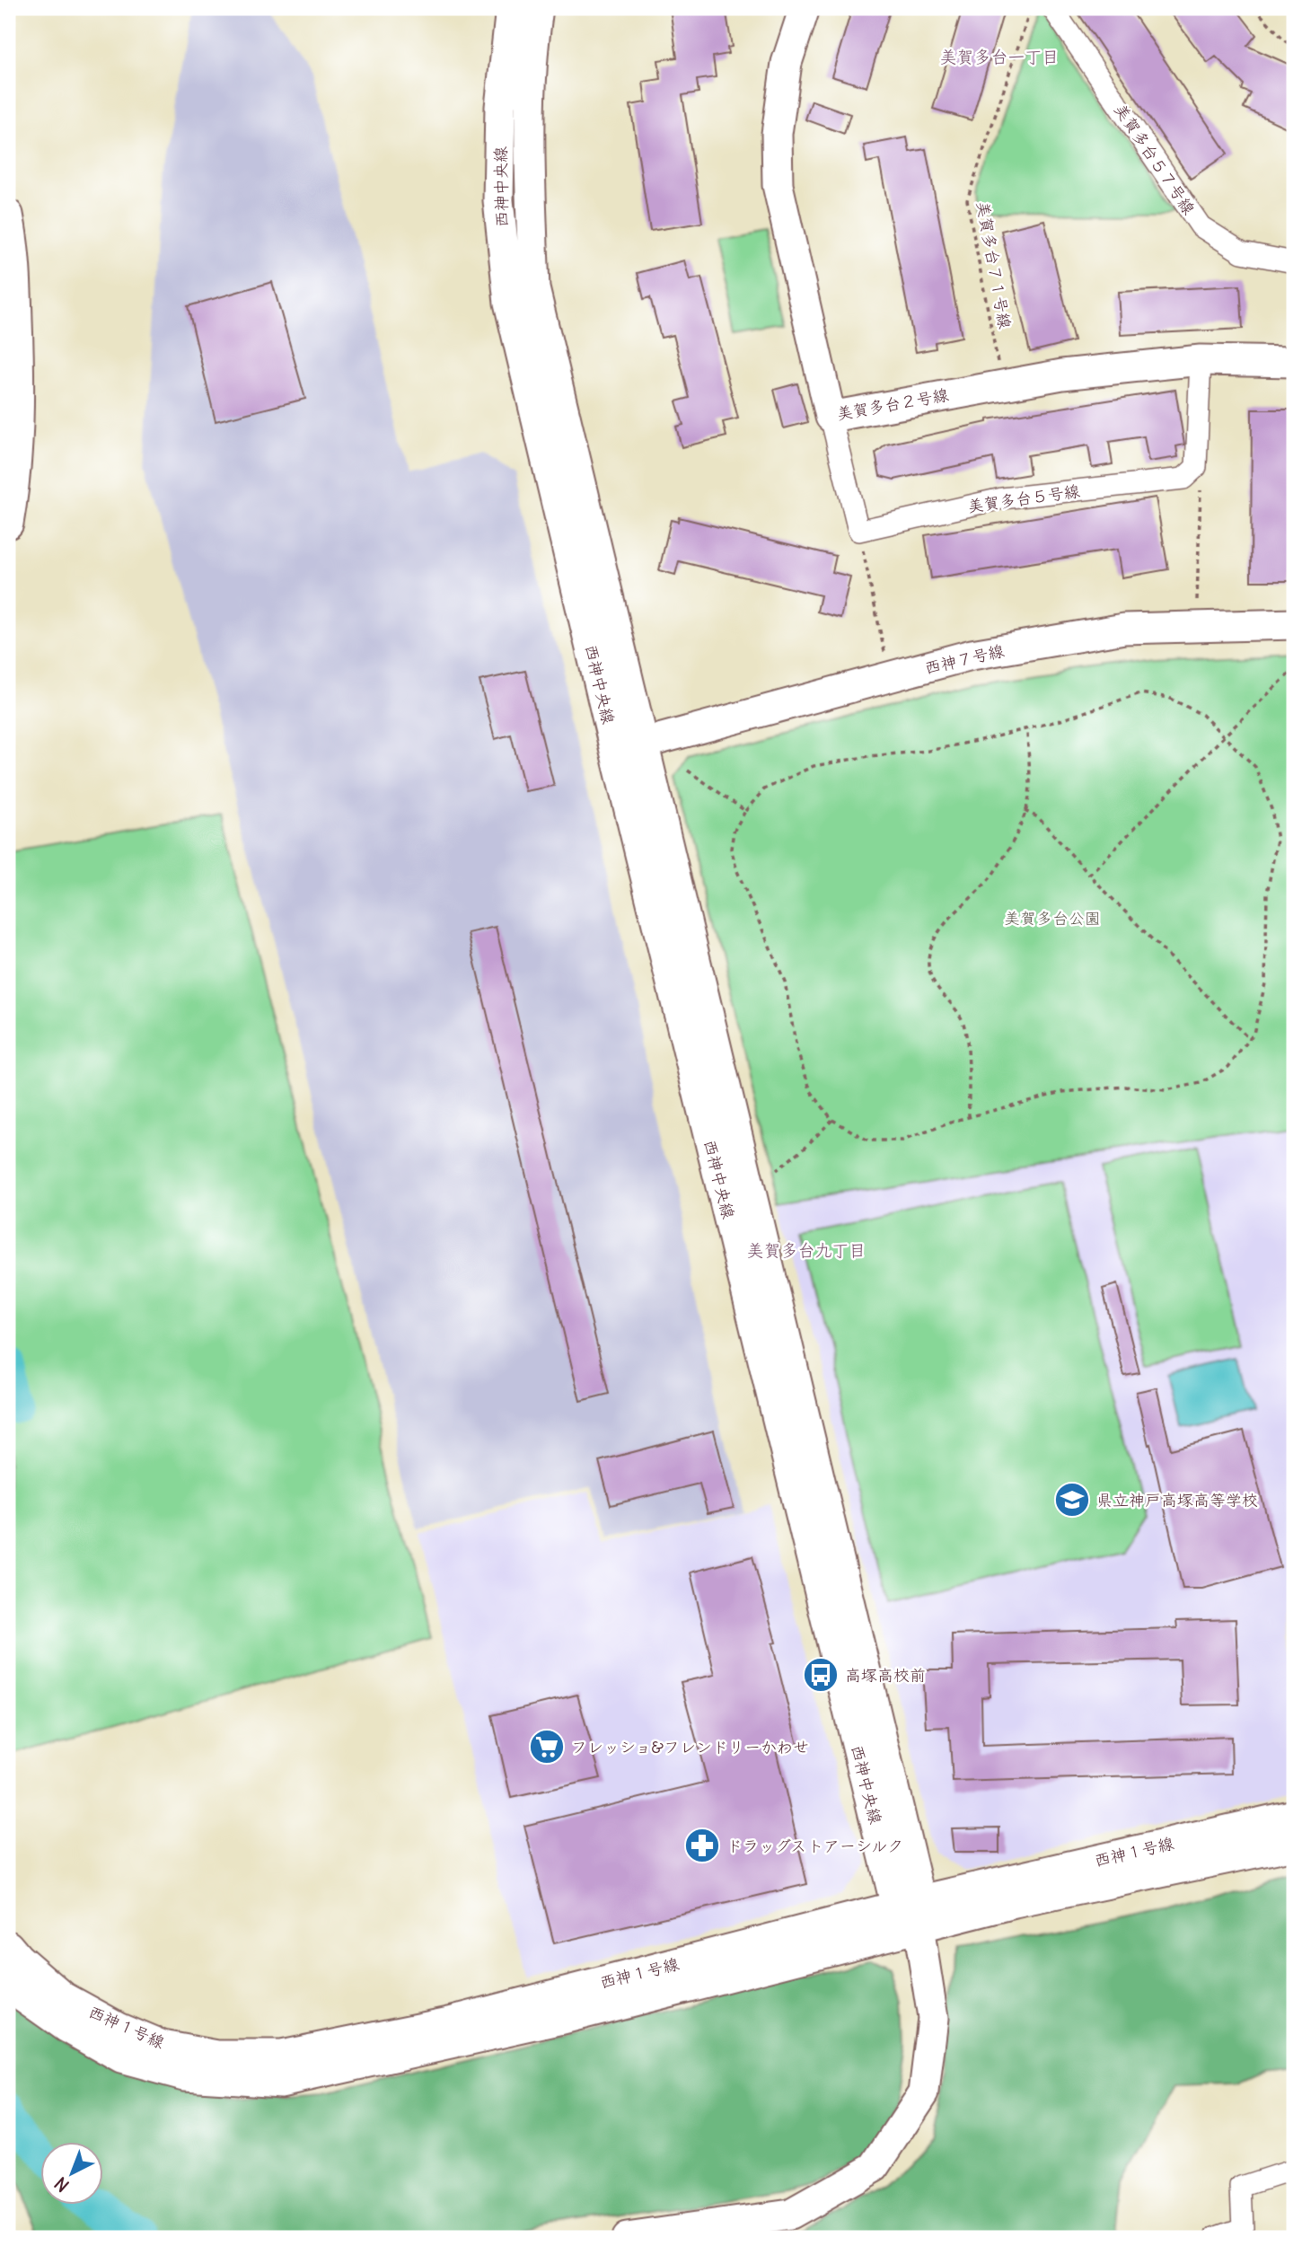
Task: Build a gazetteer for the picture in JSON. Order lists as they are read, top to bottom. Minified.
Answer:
{"streets":{"street":["美賀多台５７号線","西神中央線","美賀多台２号線","美賀多台５号線","西神７号線","西神１号線"],"path":["美賀多台７１号線"]},"crossings":[["西神中央線","西神７号線"],["西神中央線","西神１号線"],["美賀多台７１号線","美賀多台２号線"]],"districts":["美賀多台一丁目","美賀多台九丁目"],"parks":["美賀多台公園"],"places":{"school or university":["県立神戸高塚高等学校"],"bus stop":["高塚高校前"],"supermarket":["フレッショ&フレンドリーかわせ"],"pharmacy":["ドラッグストアーシルク"]},"north":"bottom left"}
